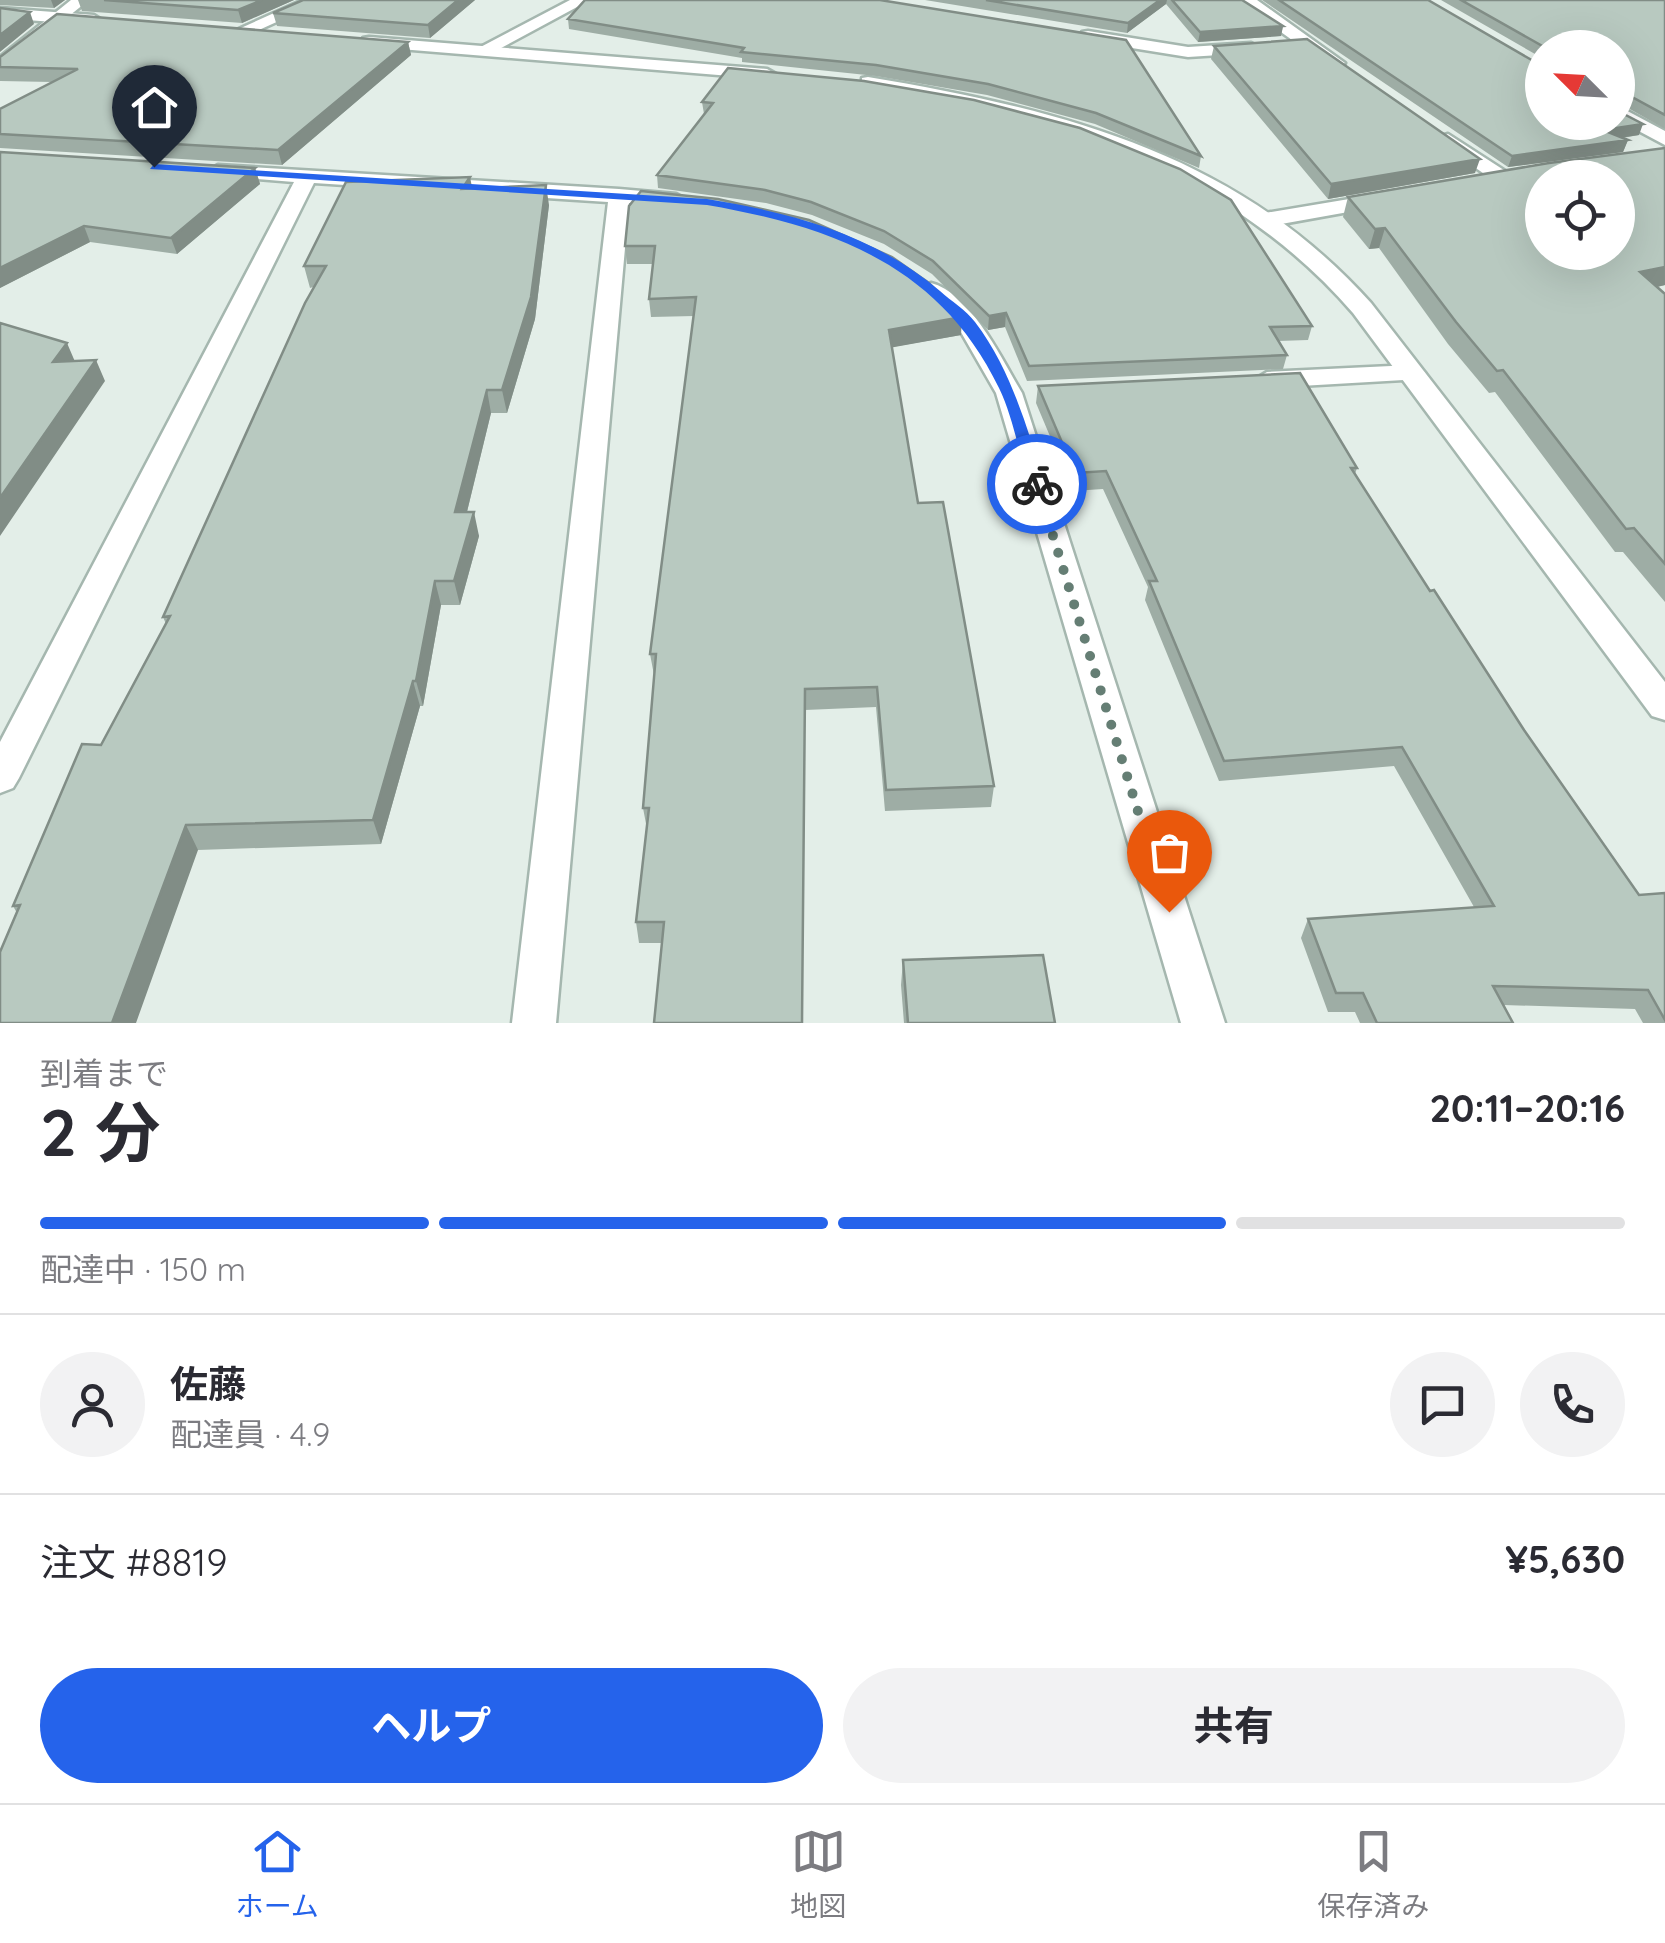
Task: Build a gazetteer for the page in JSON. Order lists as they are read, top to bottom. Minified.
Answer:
{"north":"top left","page":{"heading":["2 分","到着まで","20:11–20:16"],"panel":["佐藤","配達員 · 4.9","注文 #8819","¥5,630"],"bar":"配達中 · 150 m","buttons":["ヘルプ","共有"],"tabs":["ホーム","地図","保存済み"]}}
